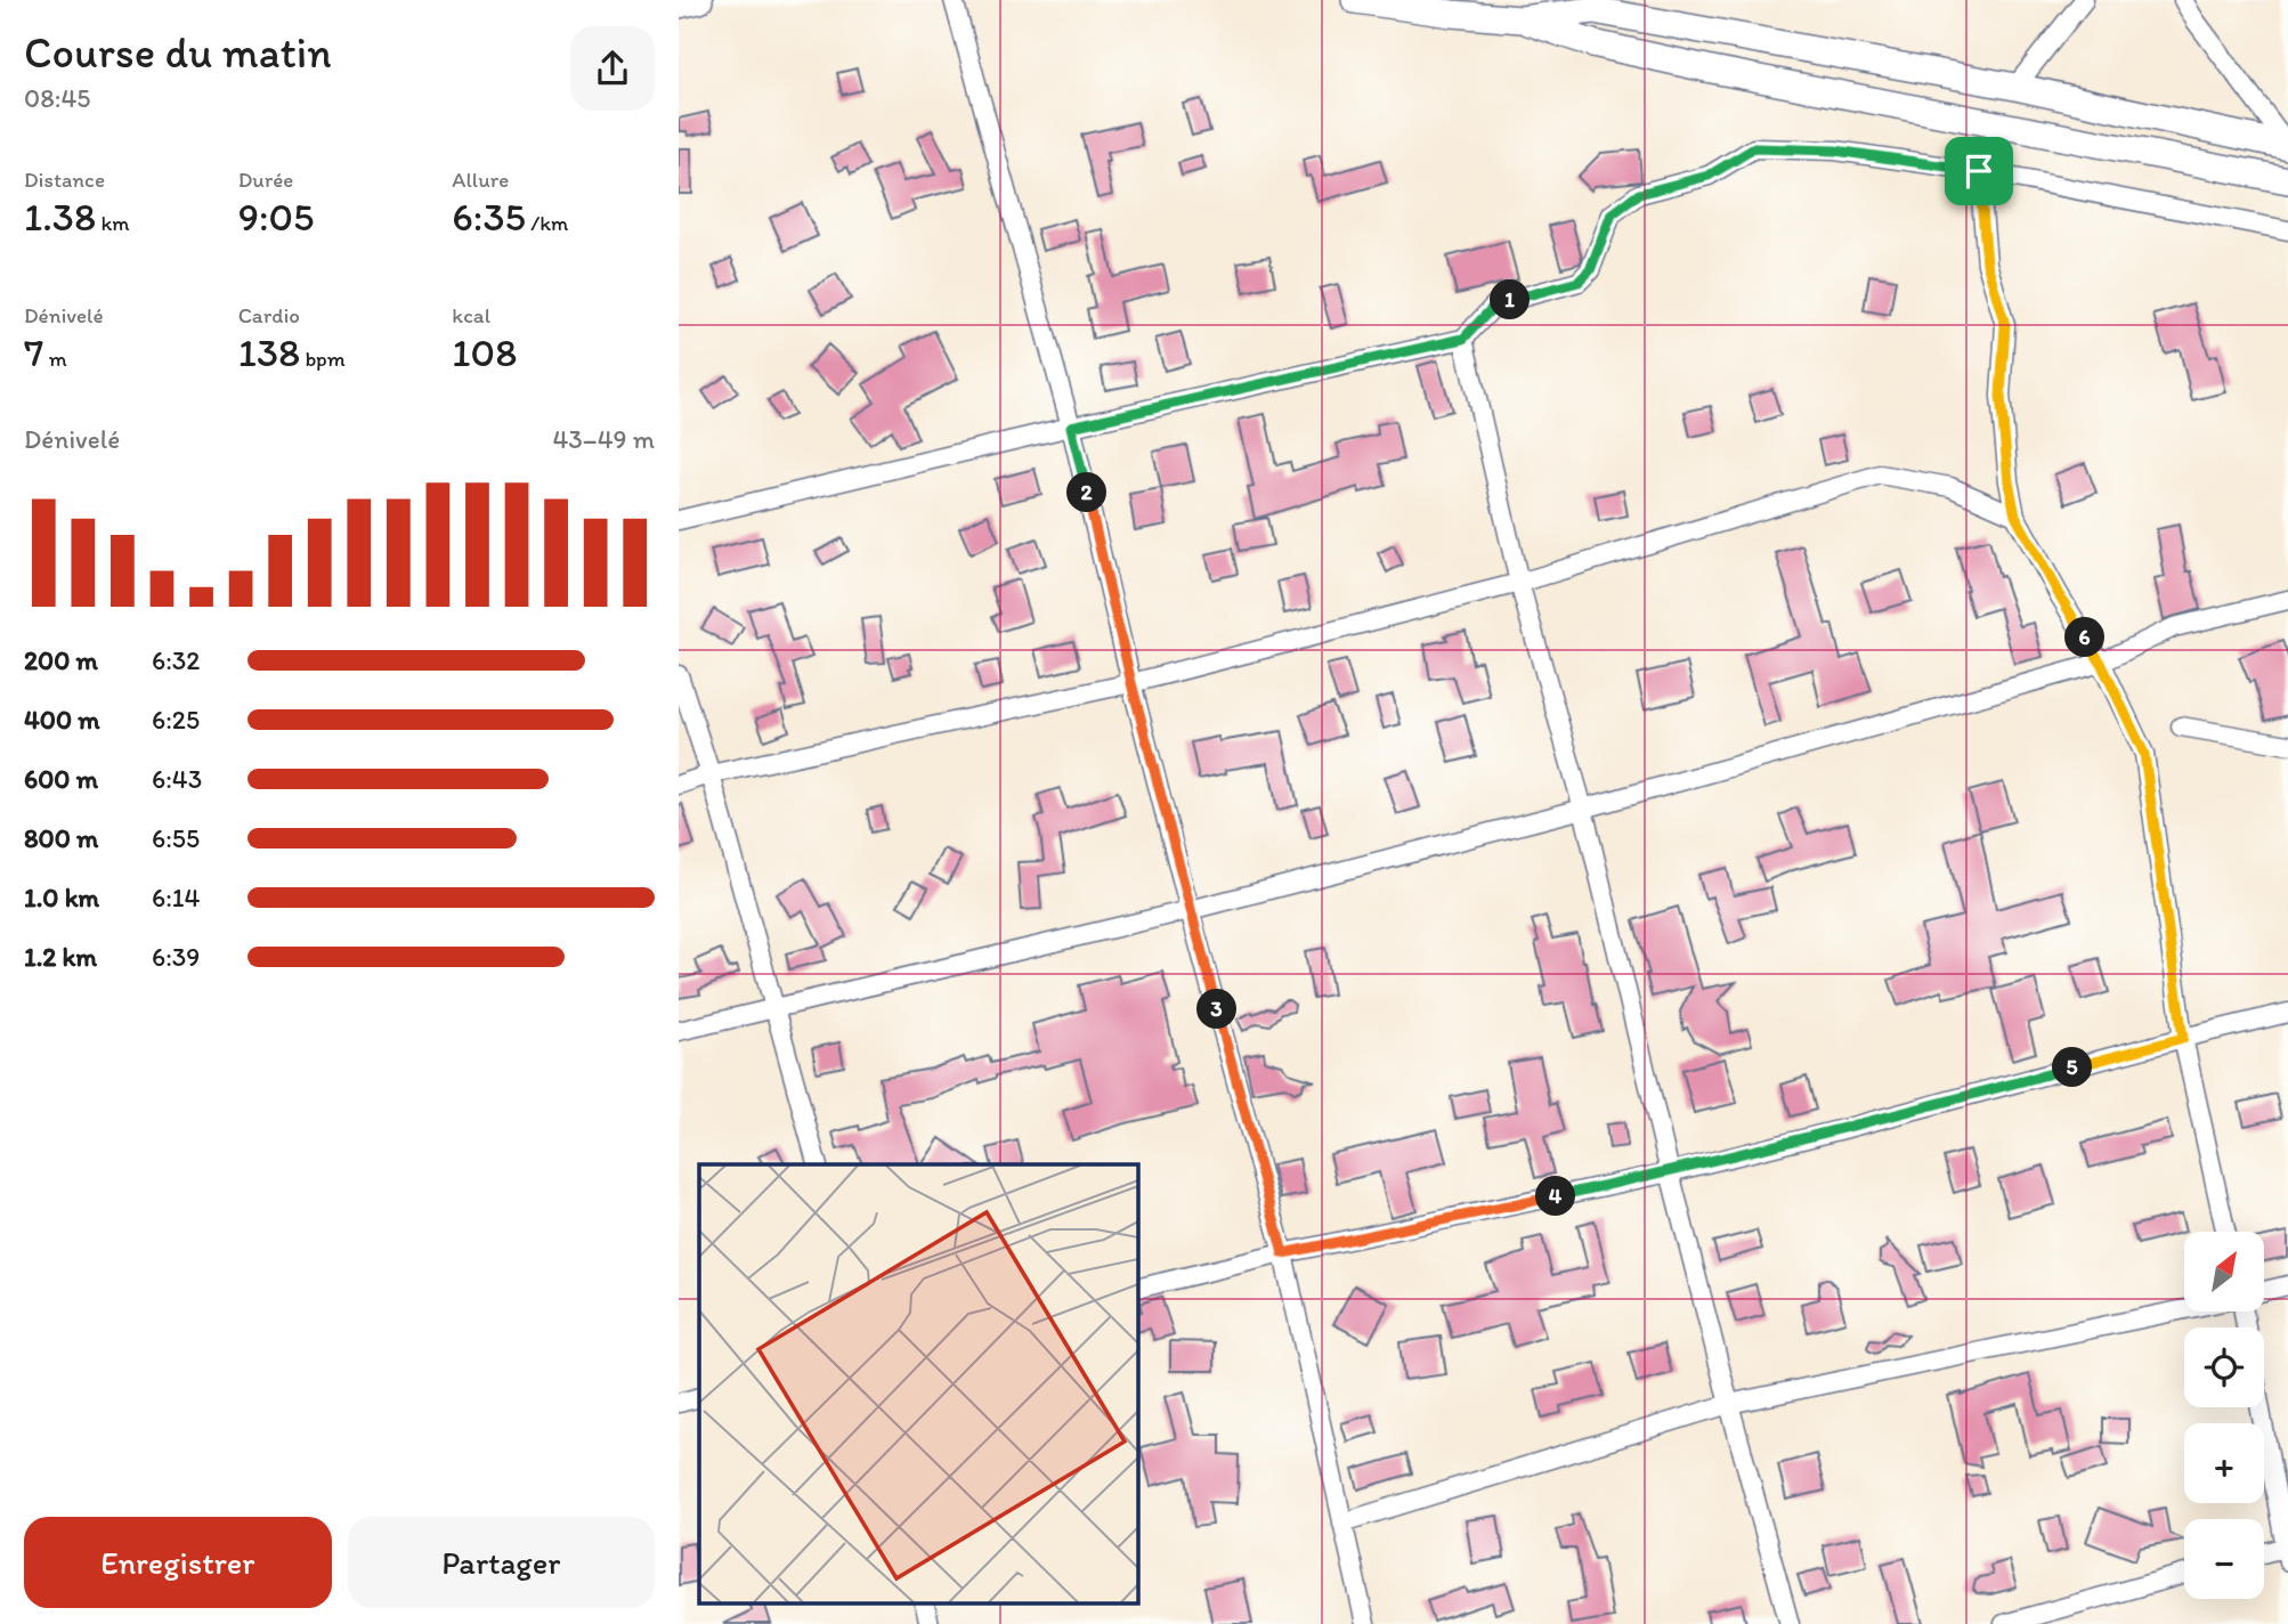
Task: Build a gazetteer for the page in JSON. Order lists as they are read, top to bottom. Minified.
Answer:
{"north":"top right","page":{"heading":["Course du matin","08:45"],"stats":[["Distance","1.38 km"],["Durée","9:05"],["Allure","6:35 /km"],["Dénivelé","7 m"],["Cardio","138 bpm"],["kcal","108"]],"pins":["1","2","6","3","5","4"],"chart":["Dénivelé","43–49 m"],"list":[{"name":"200 m","note":"6:32"},{"name":"400 m","note":"6:25"},{"name":"600 m","note":"6:43"},{"name":"800 m","note":"6:55"},{"name":"1.0 km","note":"6:14"},{"name":"1.2 km","note":"6:39"}],"map_buttons":["+","−"],"buttons":["Enregistrer","Partager"]}}
